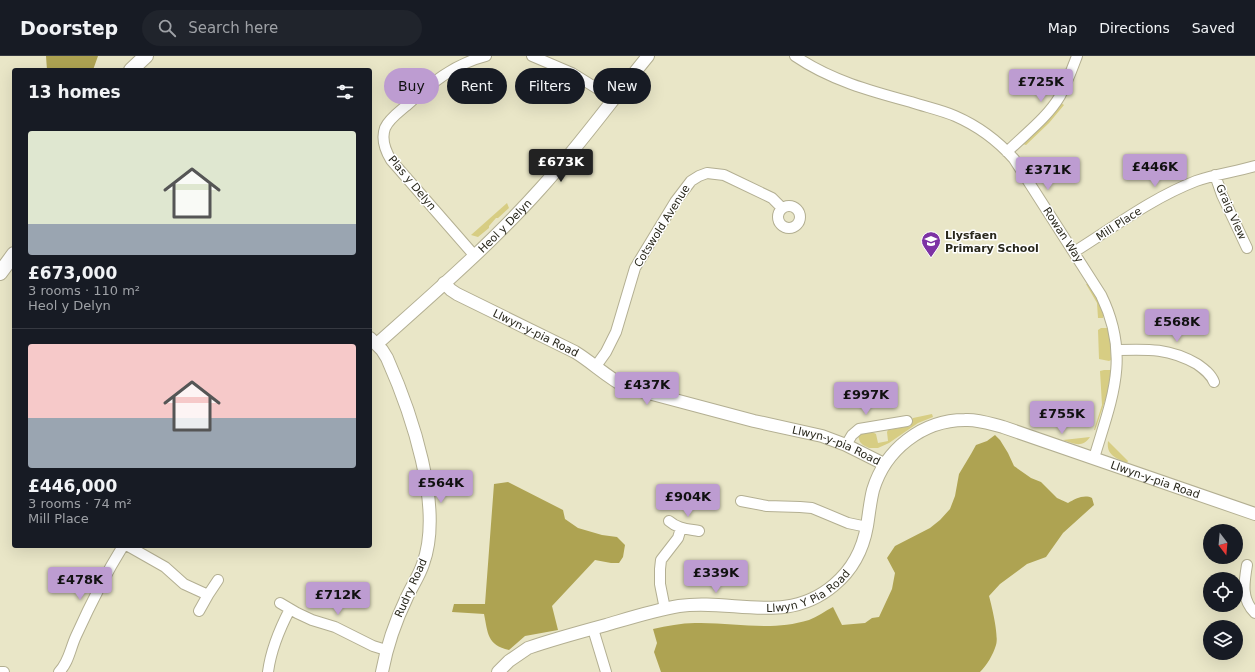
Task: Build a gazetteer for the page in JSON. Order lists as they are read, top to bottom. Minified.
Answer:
{"streets":{"street":["Plas y Delyn","Graig View","Mill Place","Heol y Delyn","Cotswold Avenue","Rowan Way","Llwyn-y-pia Road","Rudry Road","Llwyn Y Pia Road"]},"crossings":[["Plas y Delyn","Heol y Delyn"],["Graig View","Mill Place"],["Mill Place","Rowan Way"],["Heol y Delyn","Llwyn-y-pia Road"],["Heol y Delyn","Rudry Road"],["Cotswold Avenue","Llwyn-y-pia Road"],["Rowan Way","Llwyn-y-pia Road"],["Llwyn-y-pia Road","Llwyn Y Pia Road"]],"places":{"school or university":["Llysfaen Primary School"]},"north":"bottom","page":{"header":"Doorstep","search":"Search here","nav":["Map","Directions","Saved"],"chip":["Buy","Rent","Filters","New"],"heading":"13 homes","price":["£725K","£673K","£446K","£371K","£568K","£437K","£997K","£755K","£564K","£904K","£339K","£478K","£712K"],"list":[{"name":"£673,000","note":"3 rooms · 110 m² · Heol y Delyn"},{"name":"£446,000","note":"3 rooms · 74 m² · Mill Place"}]}}
